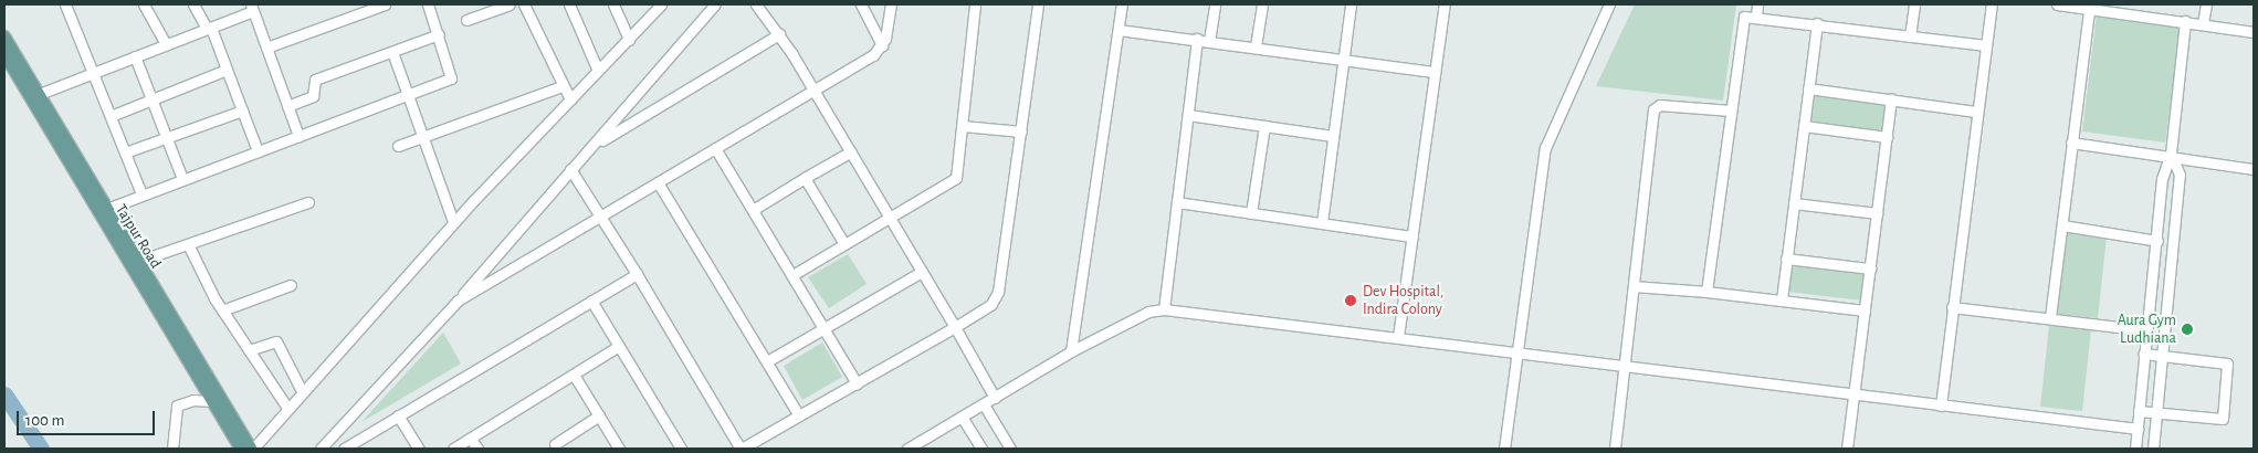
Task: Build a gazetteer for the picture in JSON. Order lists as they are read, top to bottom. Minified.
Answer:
{"streets":{"main road":["Tajpur Road"]},"places":["Dev Hospital, Indira Colony","Aura Gym Ludhiana"],"scale_bar":"100 m"}
